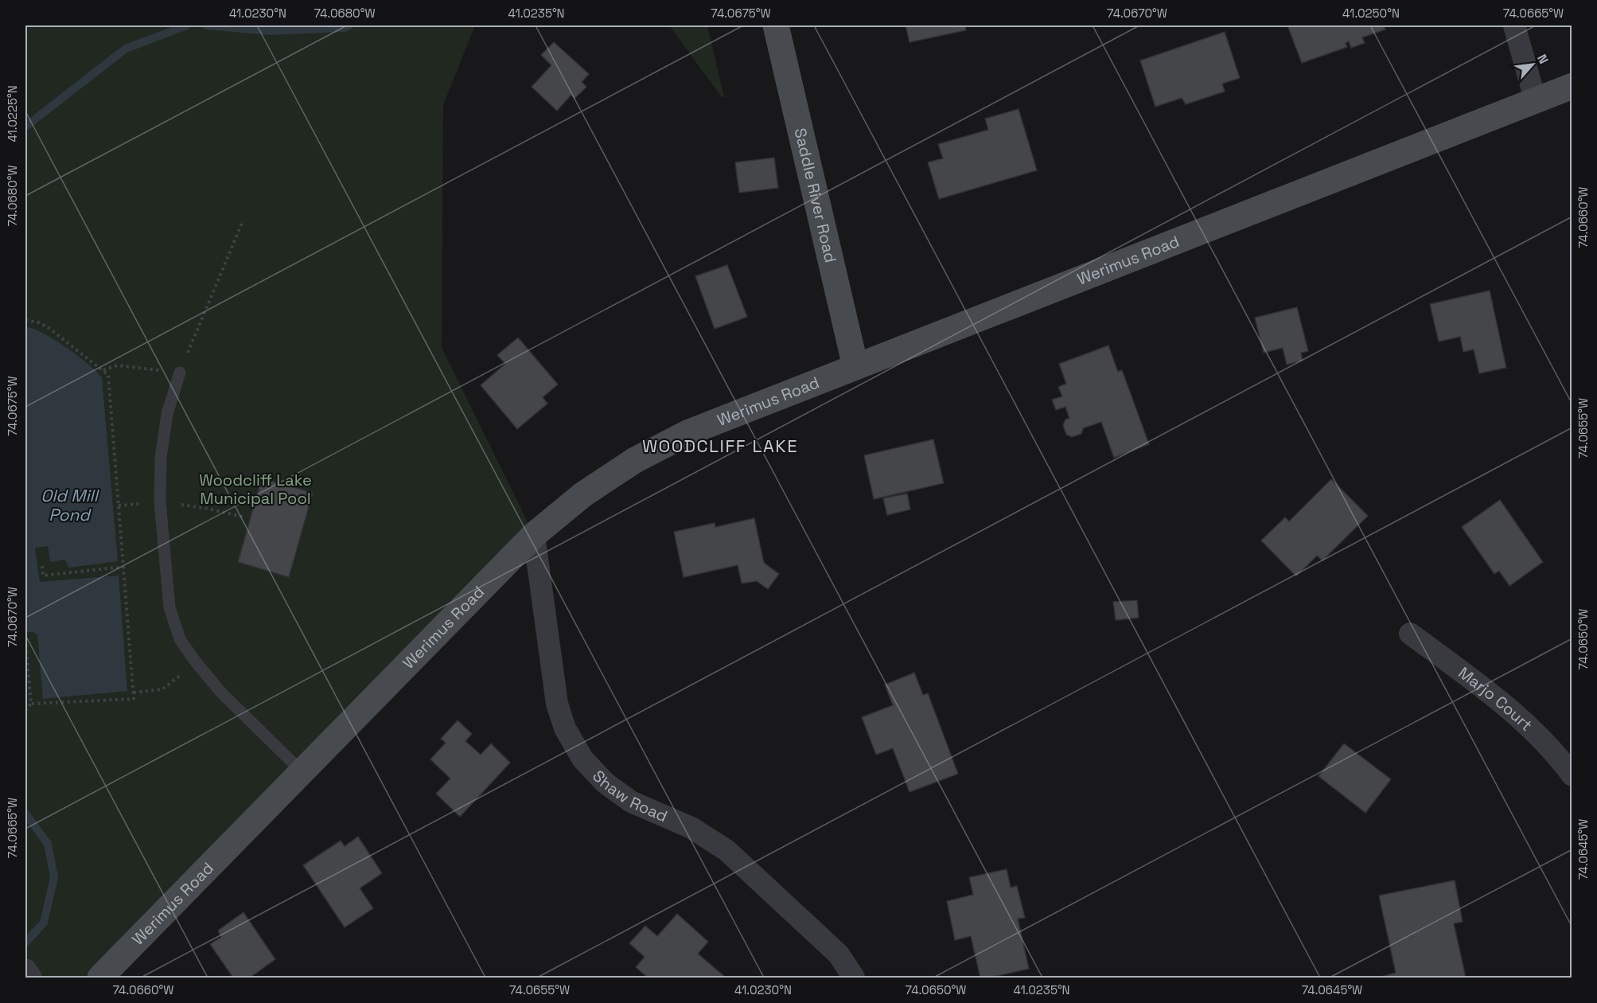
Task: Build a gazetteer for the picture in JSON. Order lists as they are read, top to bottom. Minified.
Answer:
{"streets":{"main road":["Saddle River Road","Werimus Road"],"street":["Marjo Court","Shaw Road"]},"crossings":[["Saddle River Road","Werimus Road"],["Werimus Road","Shaw Road"]],"districts":["WOODCLIFF LAKE"],"water":["Old Mill Pond"],"parks":["Woodcliff Lake Municipal Pool"],"north":"top right","coordinates":["41.0230°N","74.0680°W","41.0235°N","74.0675°W","74.0670°W","41.0250°N","74.0665°W","41.0225°N","74.0660°W","74.0655°W","74.0650°W","74.0645°W"]}
